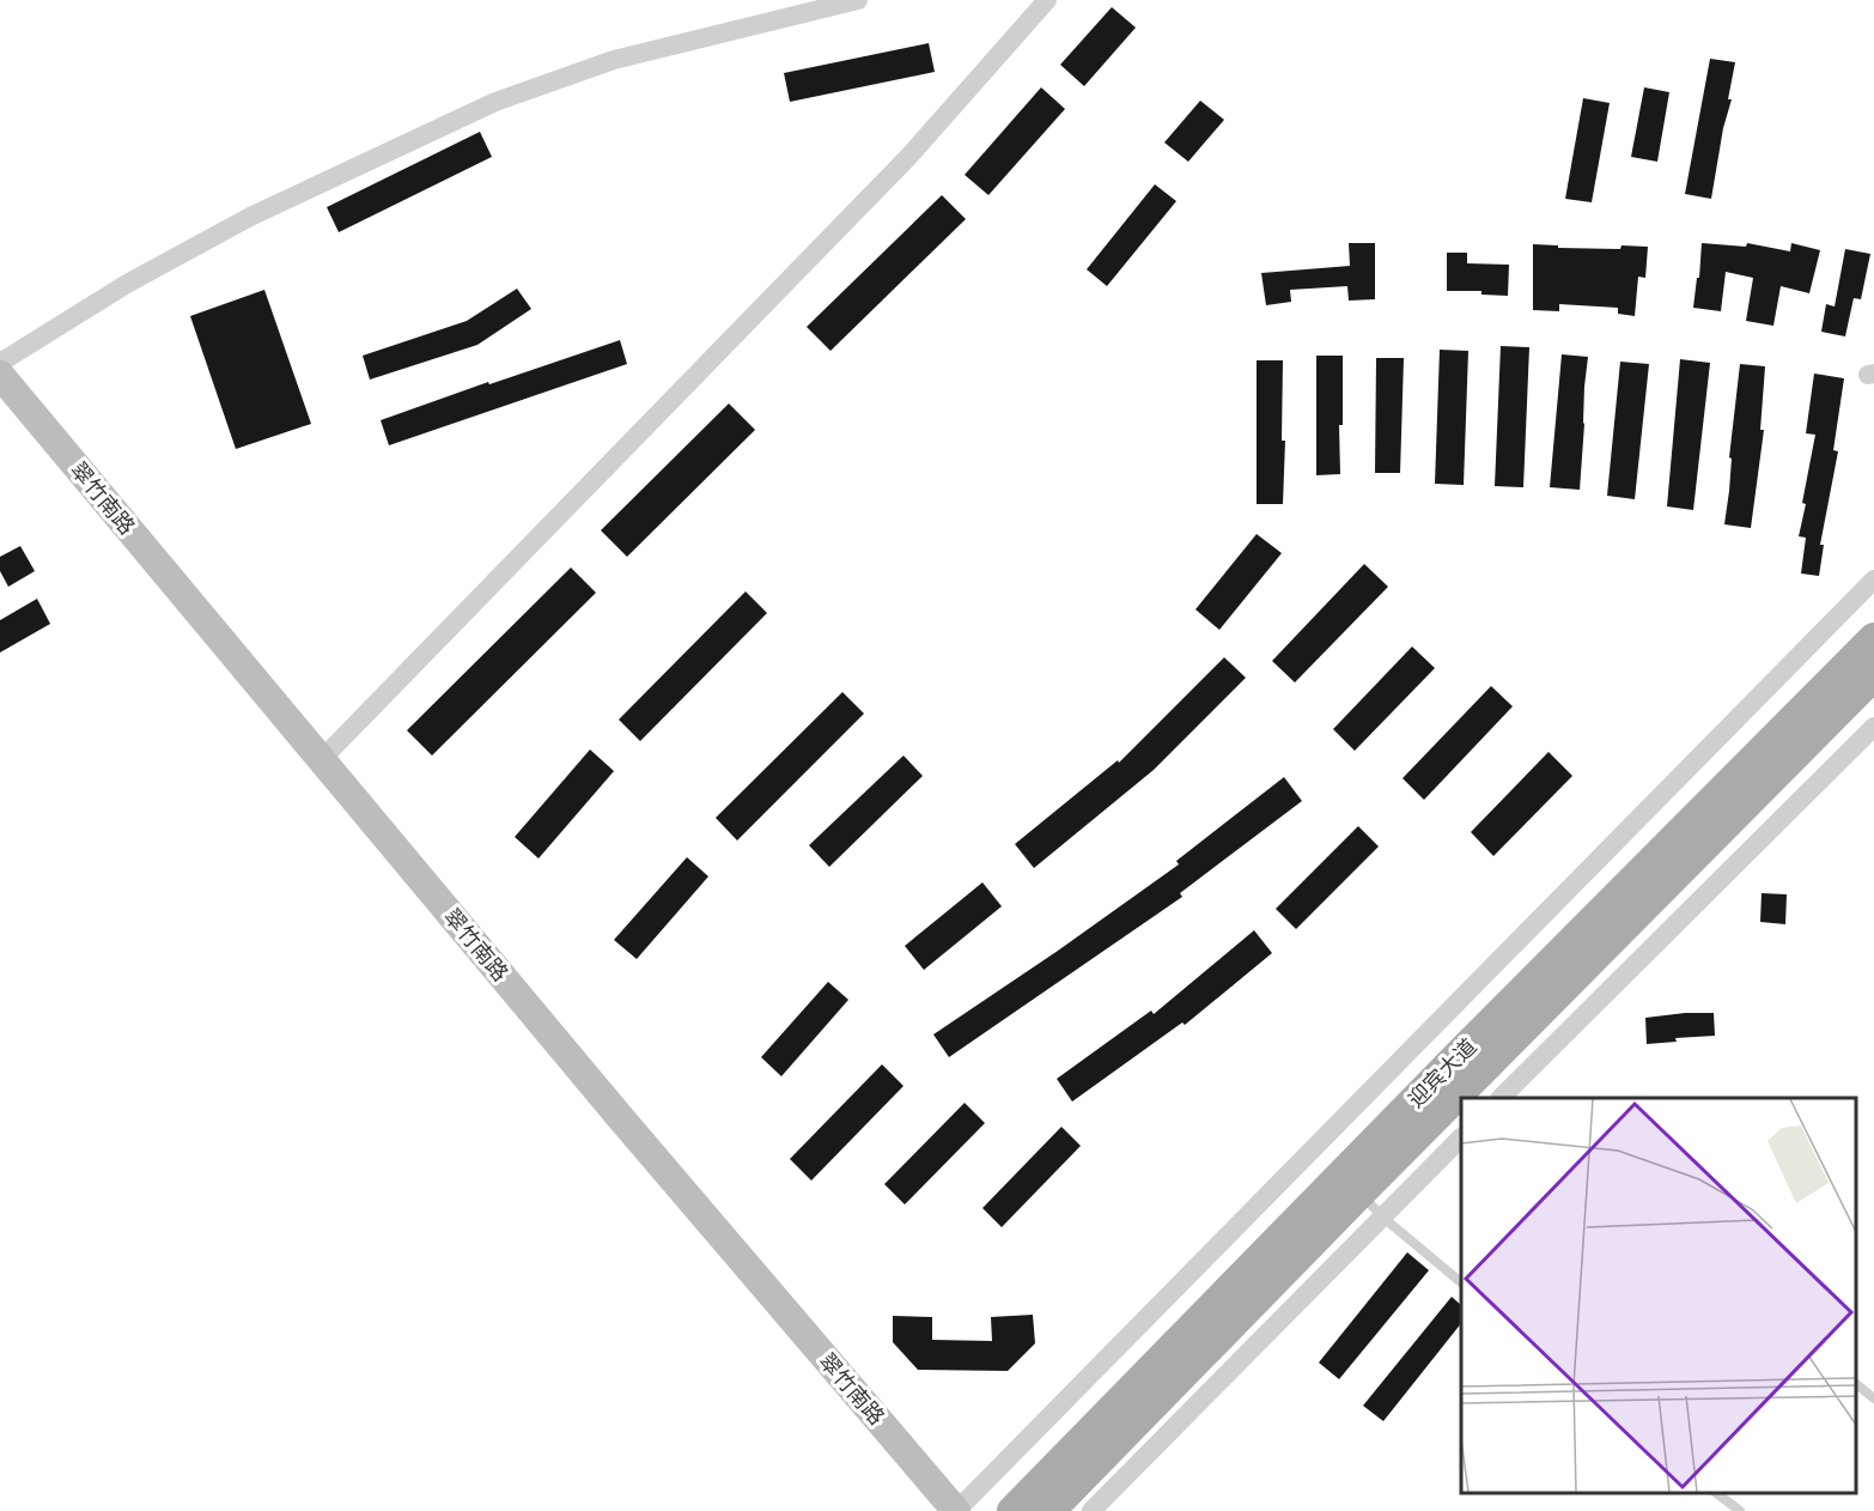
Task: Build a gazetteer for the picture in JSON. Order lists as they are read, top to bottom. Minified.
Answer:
{"streets":{"main road":["翠竹南路","迎宾大道"]}}
